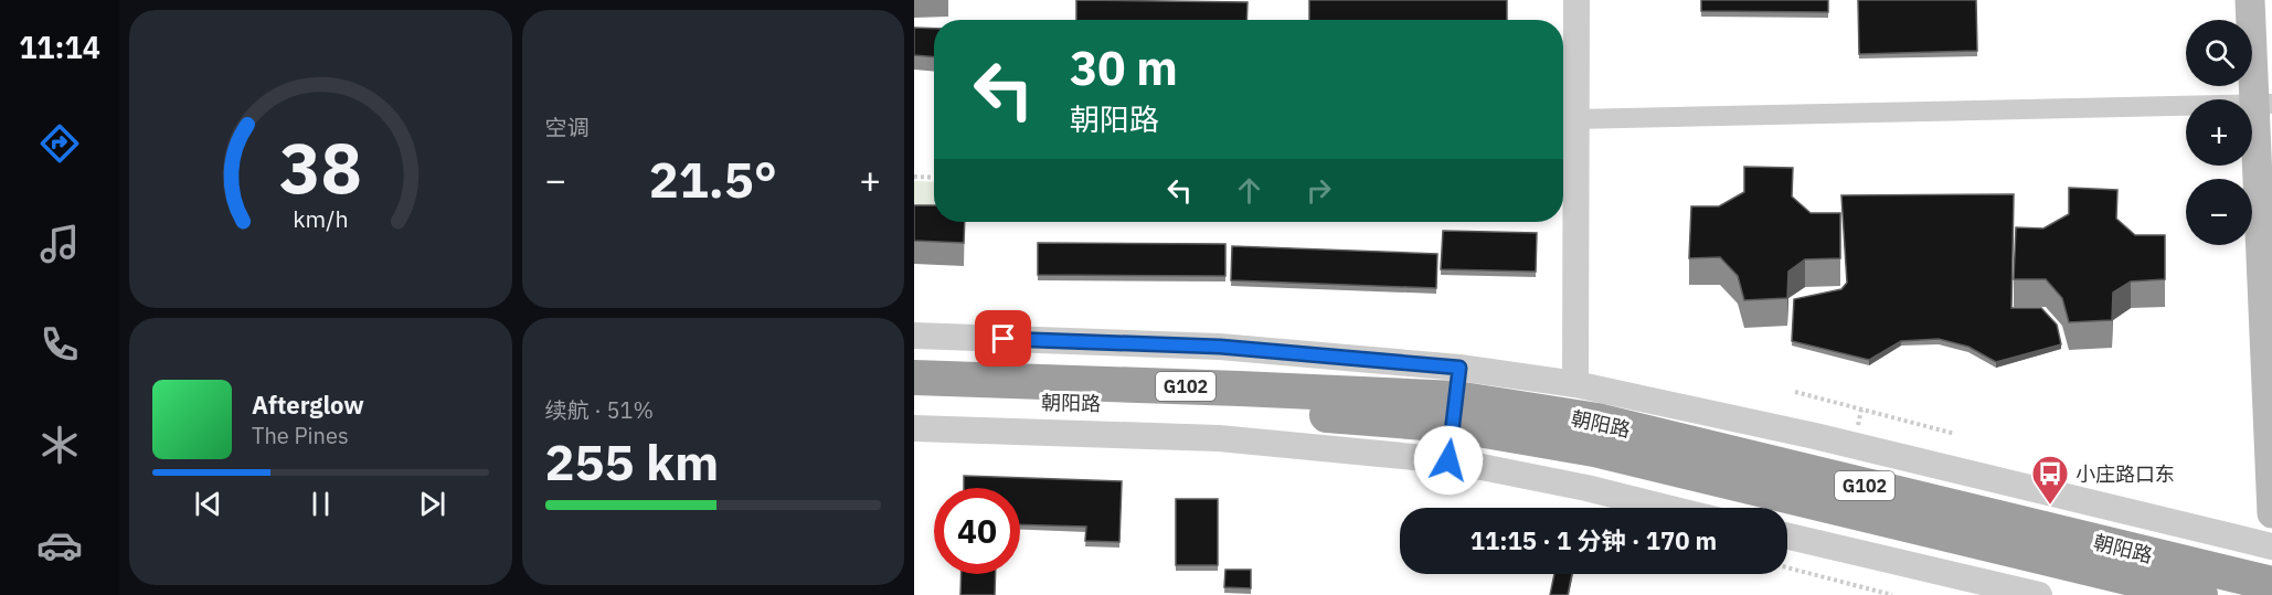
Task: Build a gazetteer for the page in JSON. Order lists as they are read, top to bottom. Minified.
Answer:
{"streets":{"highway":["G102","朝阳路"]},"places":{"bus stop":["小庄路口东"]},"page":{"tabs":"11:14","tile":["空调",["续航 · 51%","255 km"]],"map_buttons":["+","−"],"turn":["30 m","朝阳路"],"heat":["−","21.5°","+"],"song":["Afterglow","The Pines"],"limit":"40","trip":"11:15 · 1 分钟 · 170 m","gauge":["38","km/h"]}}
